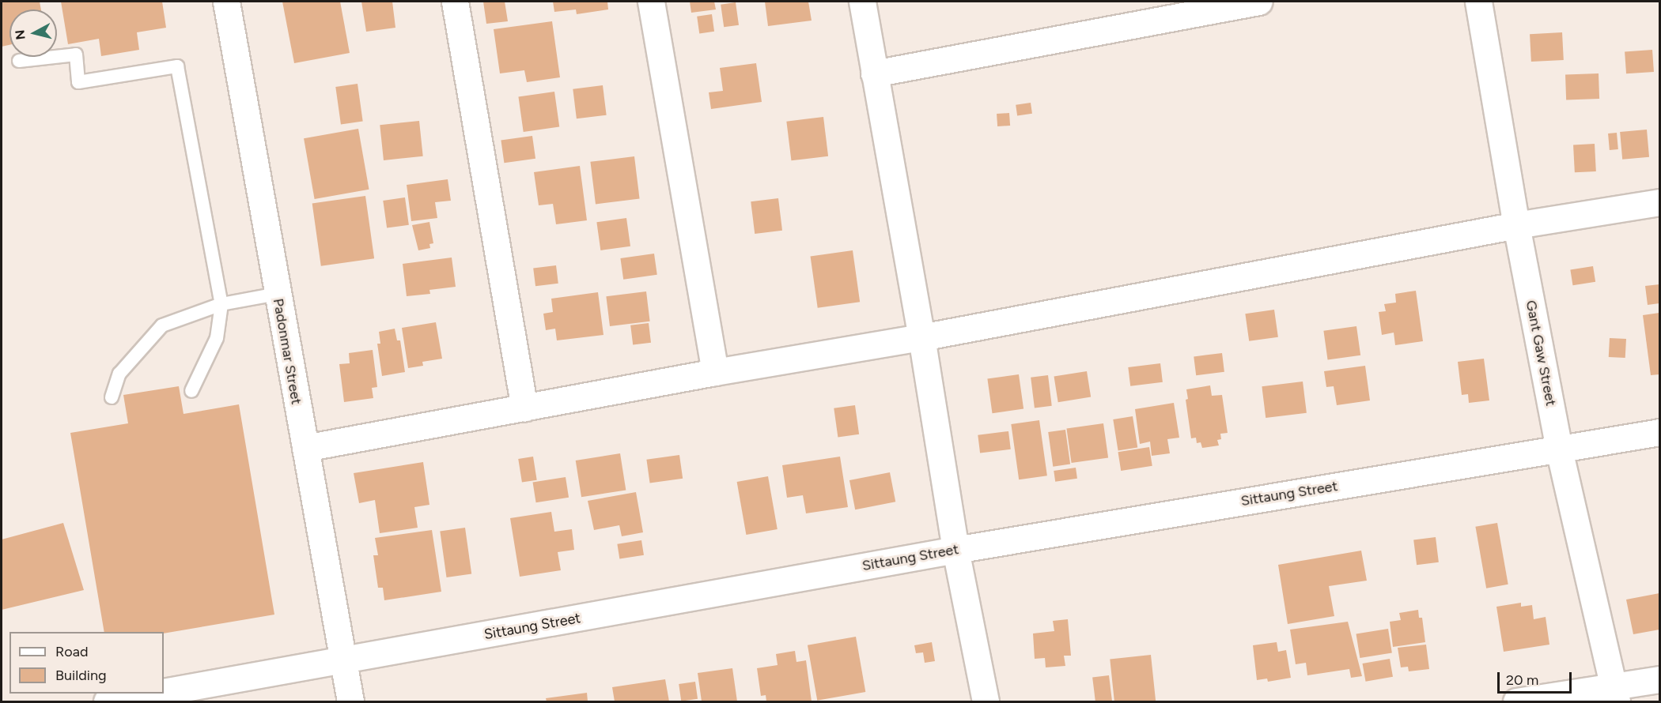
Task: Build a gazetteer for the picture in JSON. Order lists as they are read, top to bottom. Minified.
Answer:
{"streets":{"street":["Padonmar Street","Gant Gaw Street","Sittaung Street"]},"crossings":[["Padonmar Street","Sittaung Street"],["Gant Gaw Street","Sittaung Street"]],"legend":["Road","Building"],"scale_bar":"20 m","north":"left"}
